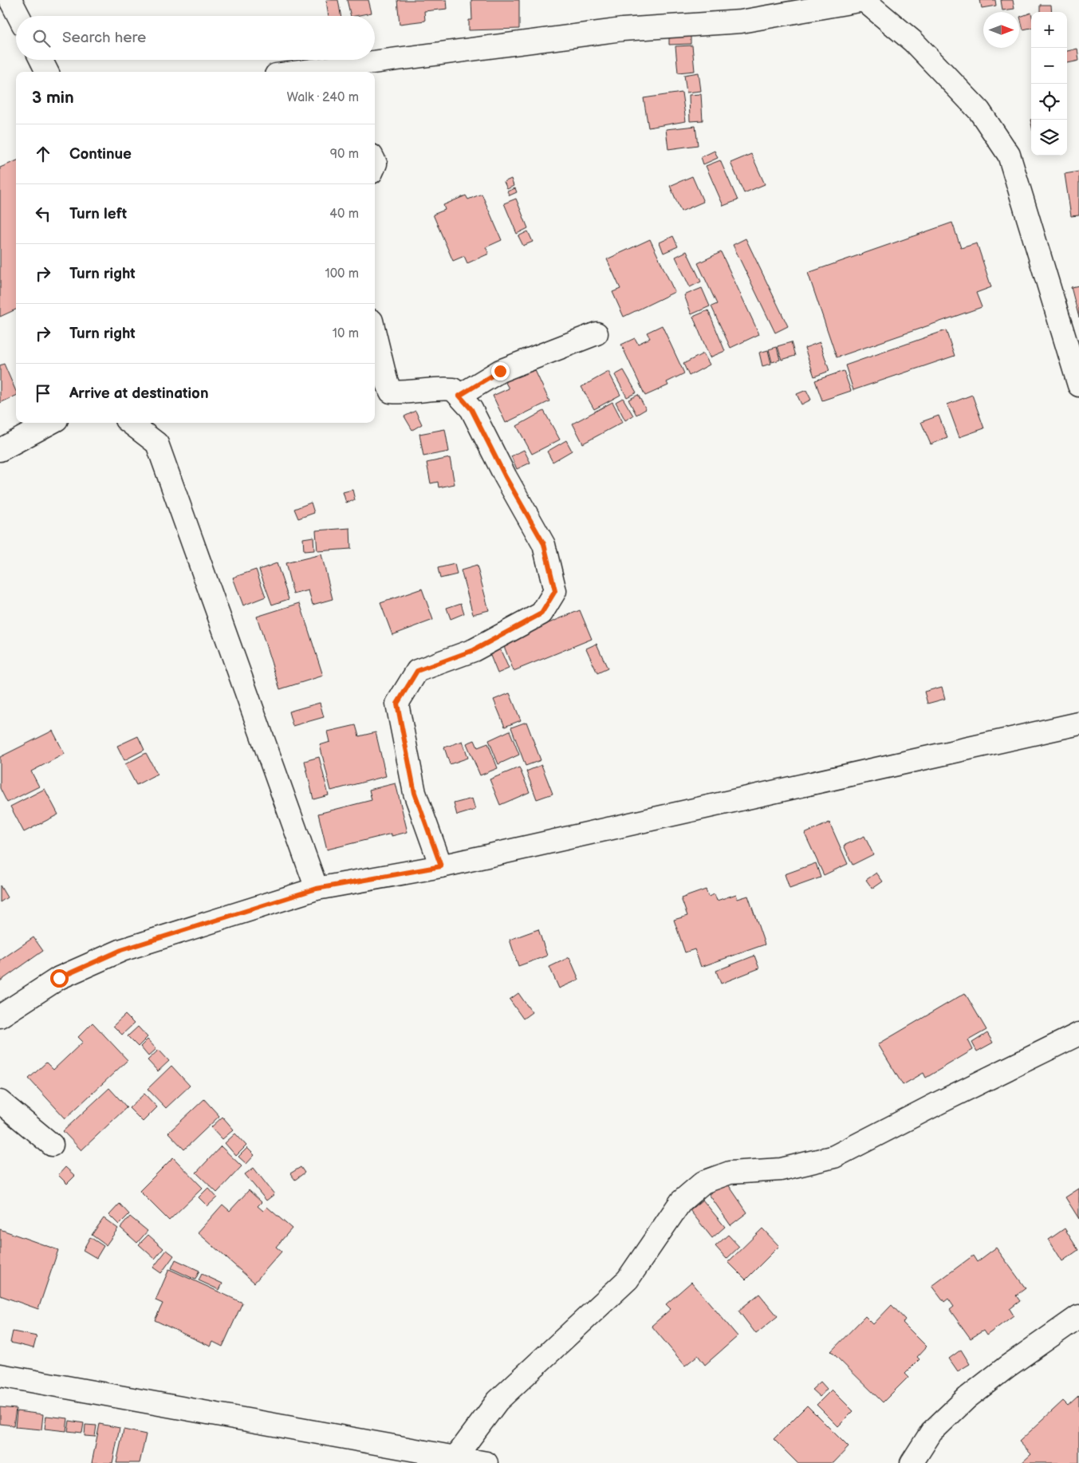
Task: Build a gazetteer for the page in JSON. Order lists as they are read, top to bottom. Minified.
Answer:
{"north":"right","page":{"map_buttons":["+","−"],"search":"Search here","heading":["3 min","Walk · 240 m"],"list":[["Continue","90 m"],["Turn left","40 m"],["Turn right","100 m"],["Turn right","10 m"],"Arrive at destination"]}}
